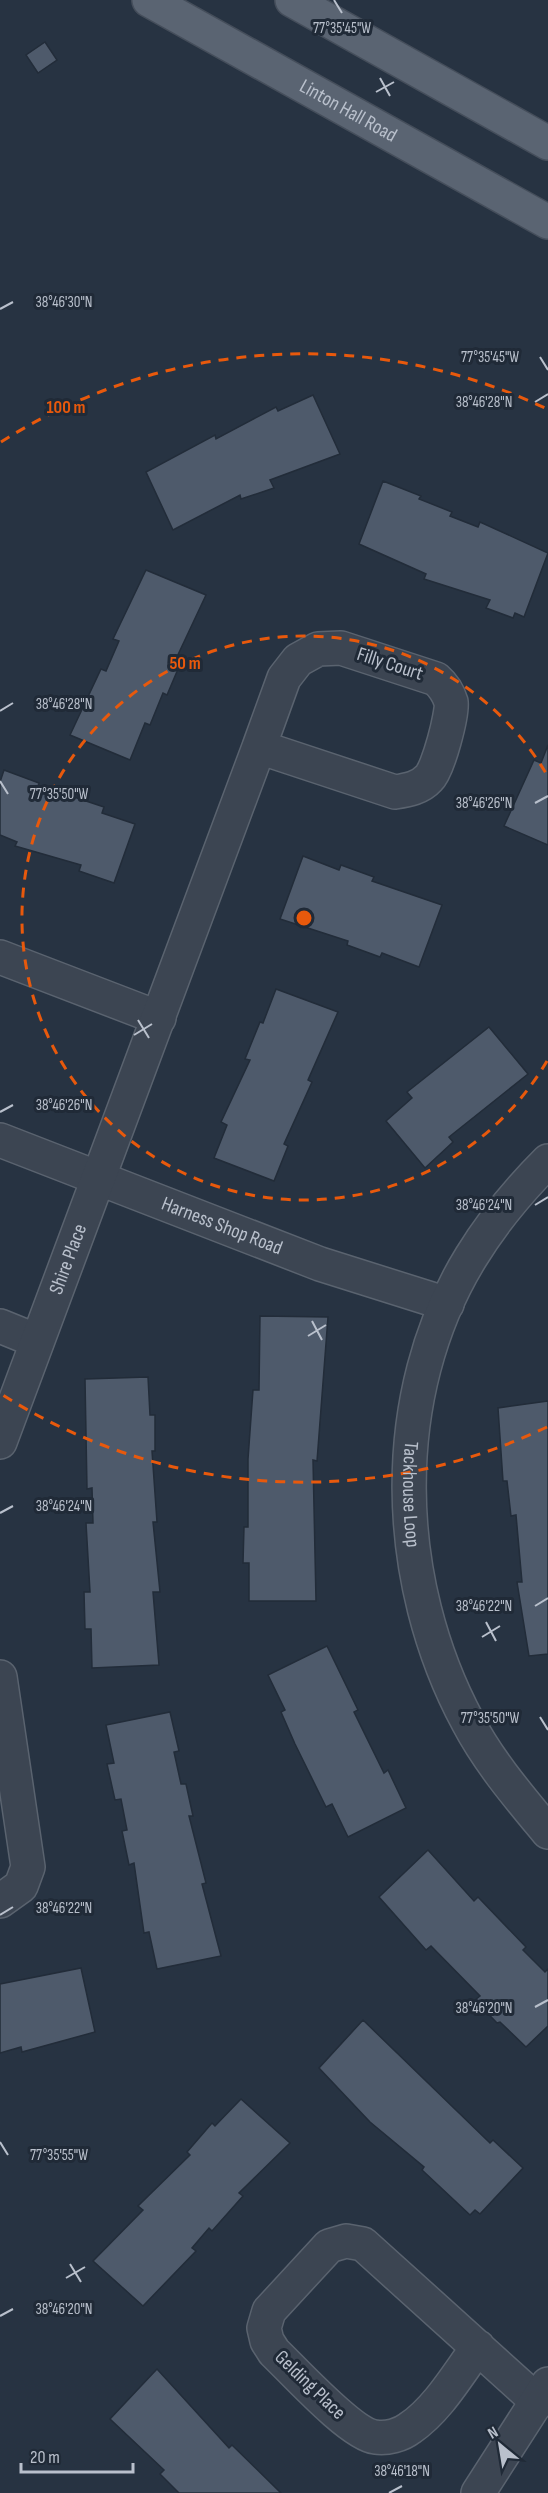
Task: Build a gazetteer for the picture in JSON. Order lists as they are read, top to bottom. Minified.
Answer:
{"streets":{"main road":["Linton Hall Road"],"street":["Filly Court","Harness Shop Road","Shire Place","Tackhouse Loop","Gelding Place"]},"crossings":[["Filly Court","Harness Shop Road"],["Filly Court","Shire Place"],["Harness Shop Road","Shire Place"],["Harness Shop Road","Tackhouse Loop"]],"scale_bar":"20 m","north":"top left","coordinates":["77°35'45\"W","38°46'30\"N","38°46'28\"N","77°35'50\"W","38°46'26\"N","38°46'24\"N","38°46'22\"N","38°46'20\"N","77°35'55\"W","38°46'18\"N"],"rings":["100 m","50 m"]}
